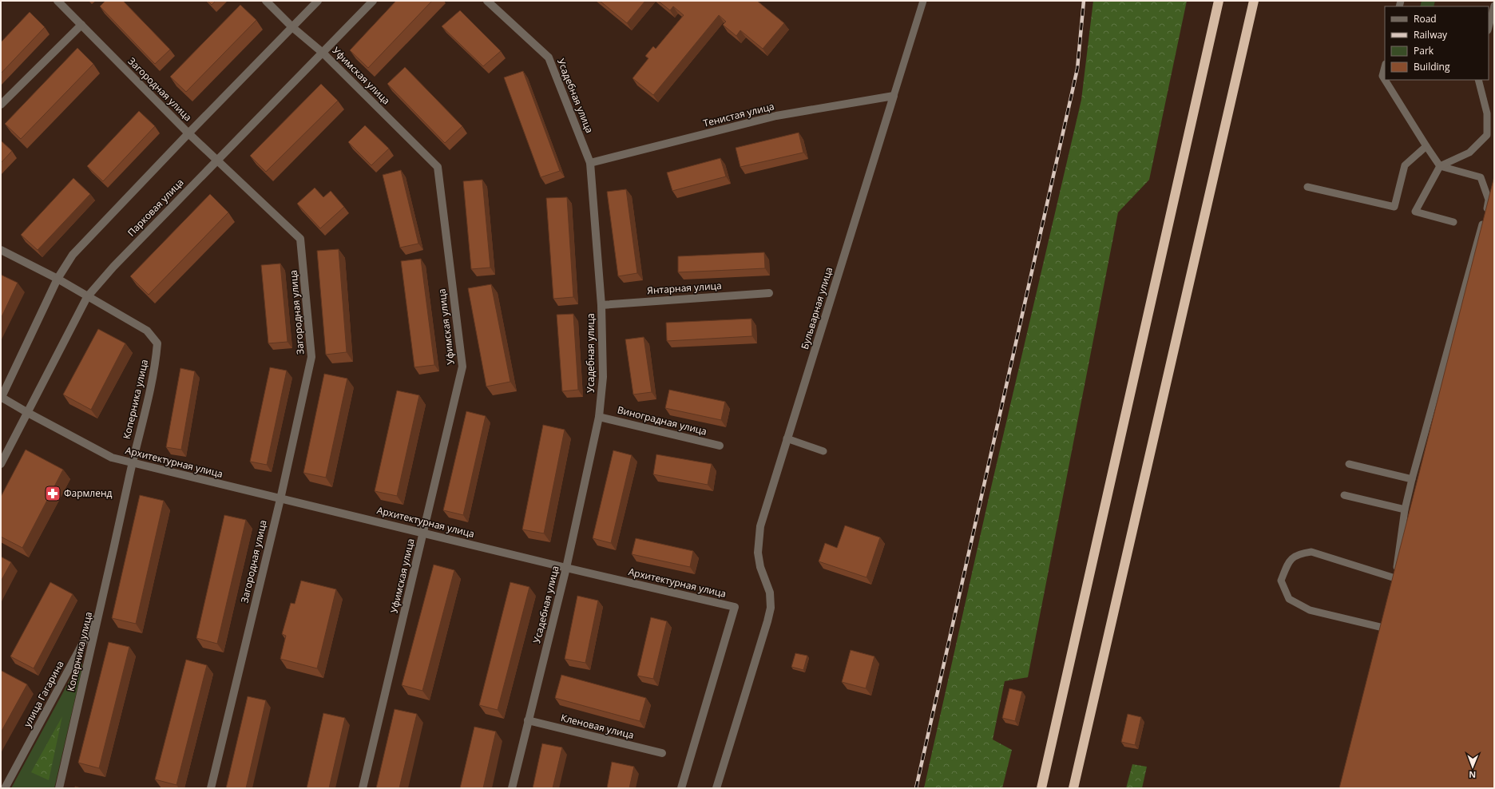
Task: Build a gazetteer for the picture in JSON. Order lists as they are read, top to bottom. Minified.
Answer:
{"streets":{"street":["Уфимская улица","Загородная улица","Усадебная улица","Тенистая улица","Парковая улица","Янтарная улица","Бульварная улица","Коперника улица","Виноградная улица","Архитектурная улица","улица Гагарина","Кленовая улица"]},"crossings":[["Уфимская улица","Парковая улица"],["Уфимская улица","Архитектурная улица"],["Загородная улица","Парковая улица"],["Загородная улица","Архитектурная улица"],["Усадебная улица","Тенистая улица"],["Усадебная улица","Янтарная улица"],["Усадебная улица","Виноградная улица"],["Усадебная улица","Архитектурная улица"],["Усадебная улица","Кленовая улица"],["Тенистая улица","Бульварная улица"],["Парковая улица","Коперника улица"],["Парковая улица","Архитектурная улица"],["Коперника улица","Архитектурная улица"],["Коперника улица","улица Гагарина"]],"places":{"pharmacy":["Фармленд"]},"legend":["Road","Railway","Park","Building"],"north":"bottom"}
